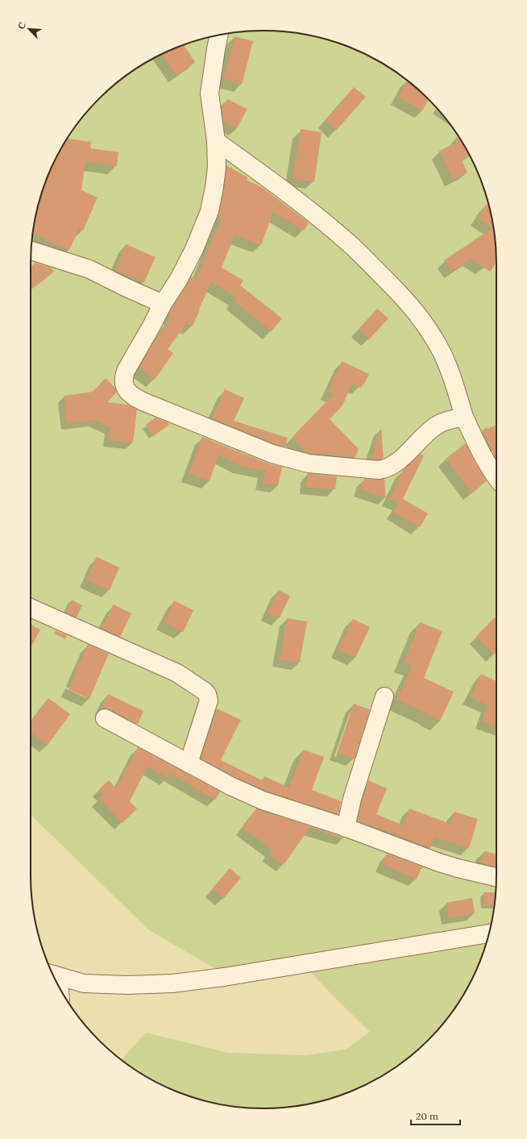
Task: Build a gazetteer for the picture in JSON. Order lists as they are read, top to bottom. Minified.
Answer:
{"scale_bar":"20 m","north":"top left"}
